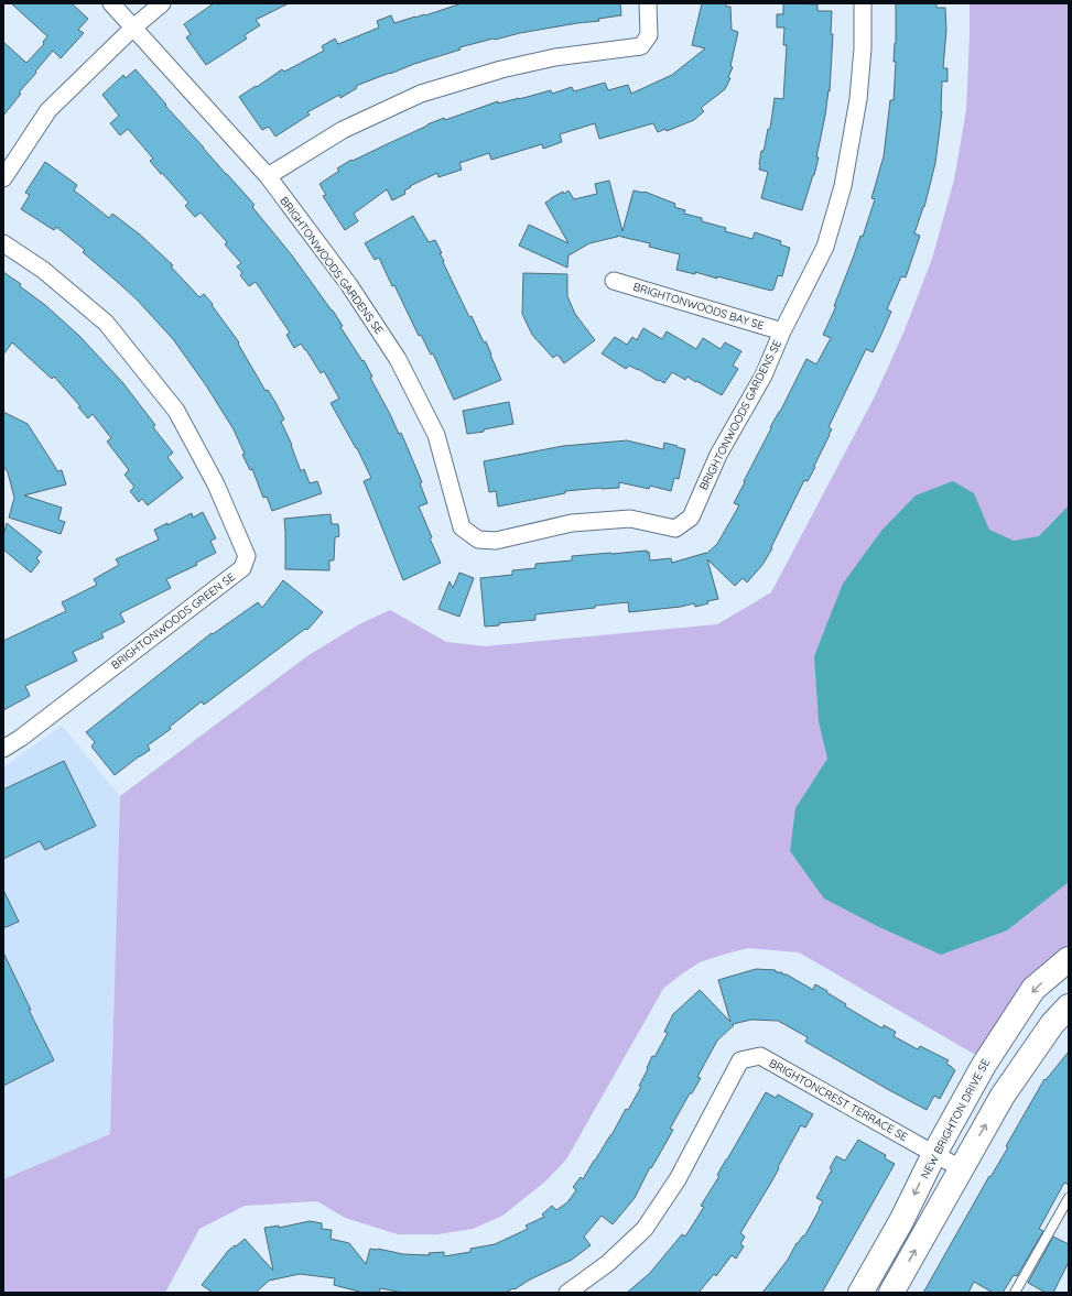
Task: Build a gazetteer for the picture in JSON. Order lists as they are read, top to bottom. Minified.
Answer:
{"streets":{"street":["BRIGHTONWOODS GARDENS SE","BRIGHTONWOODS BAY SE","BRIGHTONWOODS GREEN SE","BRIGHTONCREST TERRACE SE","NEW BRIGHTON DRIVE SE"]},"crossings":[["BRIGHTONWOODS GARDENS SE","BRIGHTONWOODS BAY SE"],["BRIGHTONCREST TERRACE SE","NEW BRIGHTON DRIVE SE"]]}
